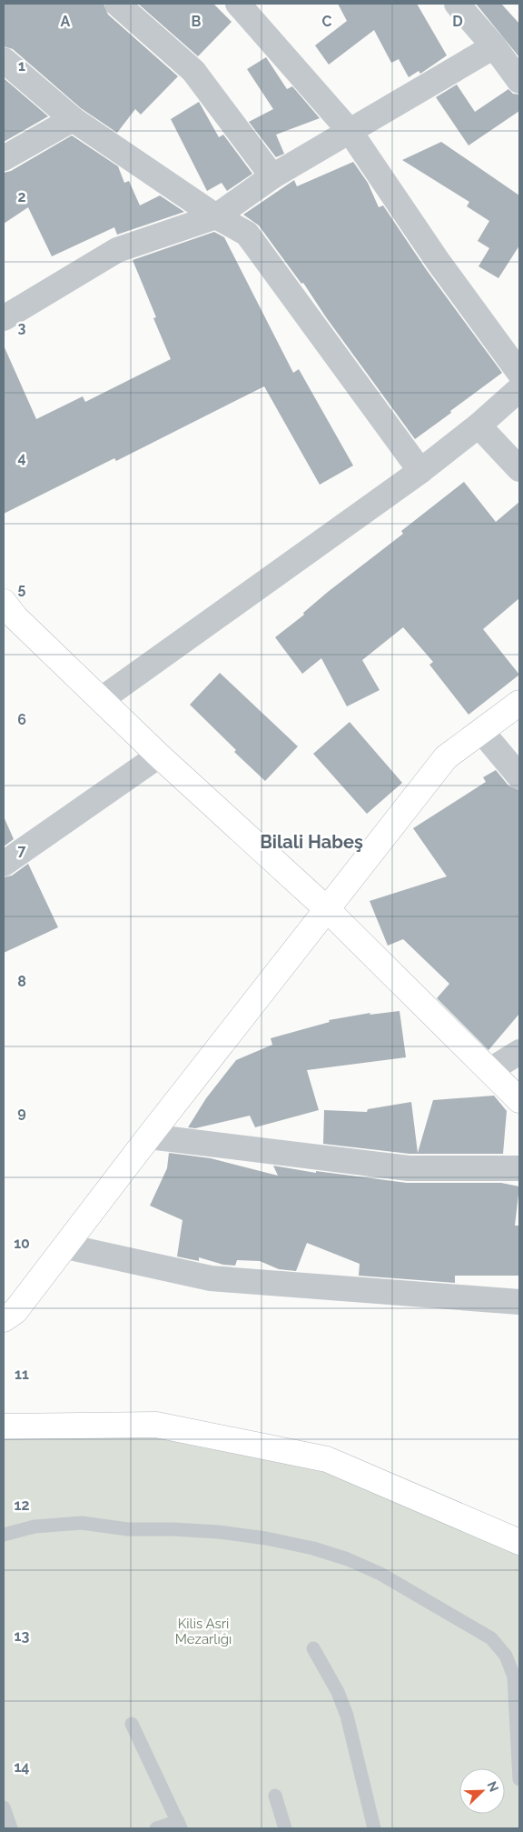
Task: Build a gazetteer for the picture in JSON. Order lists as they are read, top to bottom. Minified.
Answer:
{"districts":["Bilali Habeş"],"parks":["Kilis Asri Mezarlığı"],"north":"top right","grid":{"columns":["A","B","C","D"],"rows":["1","2","3","4","5","6","7","8","9","10","11","12","13","14"]}}
